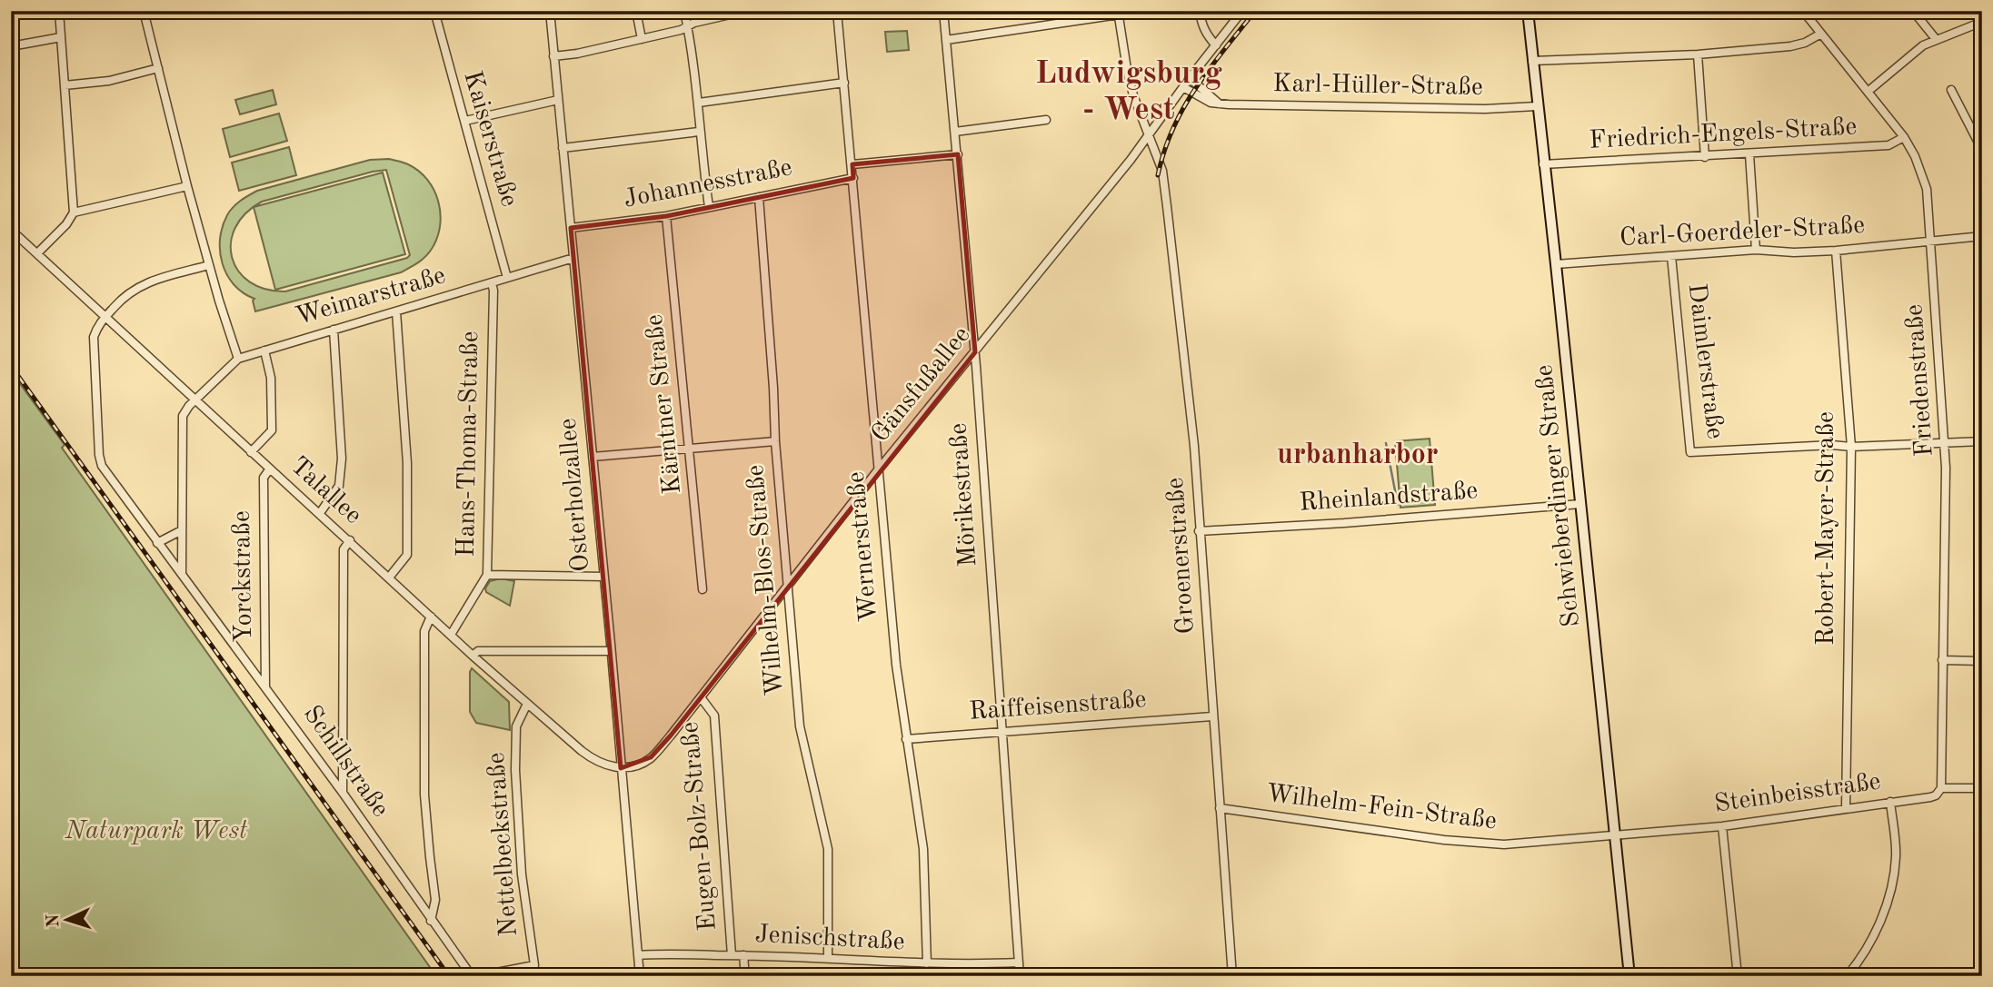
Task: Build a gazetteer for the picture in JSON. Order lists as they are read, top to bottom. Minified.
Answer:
{"streets":{"main road":["Schwieberdinger Straße"],"street":["Karl-Hüller-Straße","Friedrich-Engels-Straße","Kaiserstraße","Johannesstraße","Carl-Goerdeler-Straße","Weimarstraße","Daimlerstraße","Friedenstraße","Gänsfußallee","Kärntner Straße","Hans-Thoma-Straße","Talallee","Osterholzallee","Mörikestraße","Rheinlandstraße","Robert-Mayer-Straße","Wernerstraße","Groenerstraße","Yorckstraße","Wilhelm-Blos-Straße","Raiffeisenstraße","Schillstraße","Steinbeisstraße","Wilhelm-Fein-Straße","Eugen-Bolz-Straße","Nettelbeckstraße","Jenischstraße"]},"crossings":[["Karl-Hüller-Straße","Gänsfußallee"],["Karl-Hüller-Straße","Schwieberdinger Straße"],["Friedrich-Engels-Straße","Friedenstraße"],["Friedrich-Engels-Straße","Schwieberdinger Straße"],["Kaiserstraße","Weimarstraße"],["Johannesstraße","Kärntner Straße"],["Johannesstraße","Osterholzallee"],["Johannesstraße","Wernerstraße"],["Johannesstraße","Wilhelm-Blos-Straße"],["Carl-Goerdeler-Straße","Daimlerstraße"],["Carl-Goerdeler-Straße","Friedenstraße"],["Carl-Goerdeler-Straße","Schwieberdinger Straße"],["Carl-Goerdeler-Straße","Robert-Mayer-Straße"],["Weimarstraße","Hans-Thoma-Straße"],["Weimarstraße","Talallee"],["Weimarstraße","Osterholzallee"],["Daimlerstraße","Friedenstraße"],["Daimlerstraße","Robert-Mayer-Straße"],["Friedenstraße","Steinbeisstraße"],["Gänsfußallee","Talallee"],["Gänsfußallee","Osterholzallee"],["Gänsfußallee","Mörikestraße"],["Gänsfußallee","Wernerstraße"],["Gänsfußallee","Groenerstraße"],["Gänsfußallee","Wilhelm-Blos-Straße"],["Gänsfußallee","Eugen-Bolz-Straße"],["Hans-Thoma-Straße","Talallee"],["Talallee","Osterholzallee"],["Talallee","Yorckstraße"],["Talallee","Schillstraße"],["Talallee","Nettelbeckstraße"],["Osterholzallee","Jenischstraße"],["Mörikestraße","Raiffeisenstraße"],["Mörikestraße","Jenischstraße"],["Schwieberdinger Straße","Rheinlandstraße"],["Schwieberdinger Straße","Steinbeisstraße"],["Schwieberdinger Straße","Wilhelm-Fein-Straße"],["Rheinlandstraße","Groenerstraße"],["Robert-Mayer-Straße","Steinbeisstraße"],["Wernerstraße","Raiffeisenstraße"],["Wernerstraße","Jenischstraße"],["Groenerstraße","Raiffeisenstraße"],["Groenerstraße","Wilhelm-Fein-Straße"],["Yorckstraße","Schillstraße"],["Wilhelm-Blos-Straße","Jenischstraße"],["Steinbeisstraße","Wilhelm-Fein-Straße"],["Eugen-Bolz-Straße","Jenischstraße"]],"districts":["Ludwigsburg - West","urbanharbor"],"parks":["Naturpark West"],"north":"left"}
